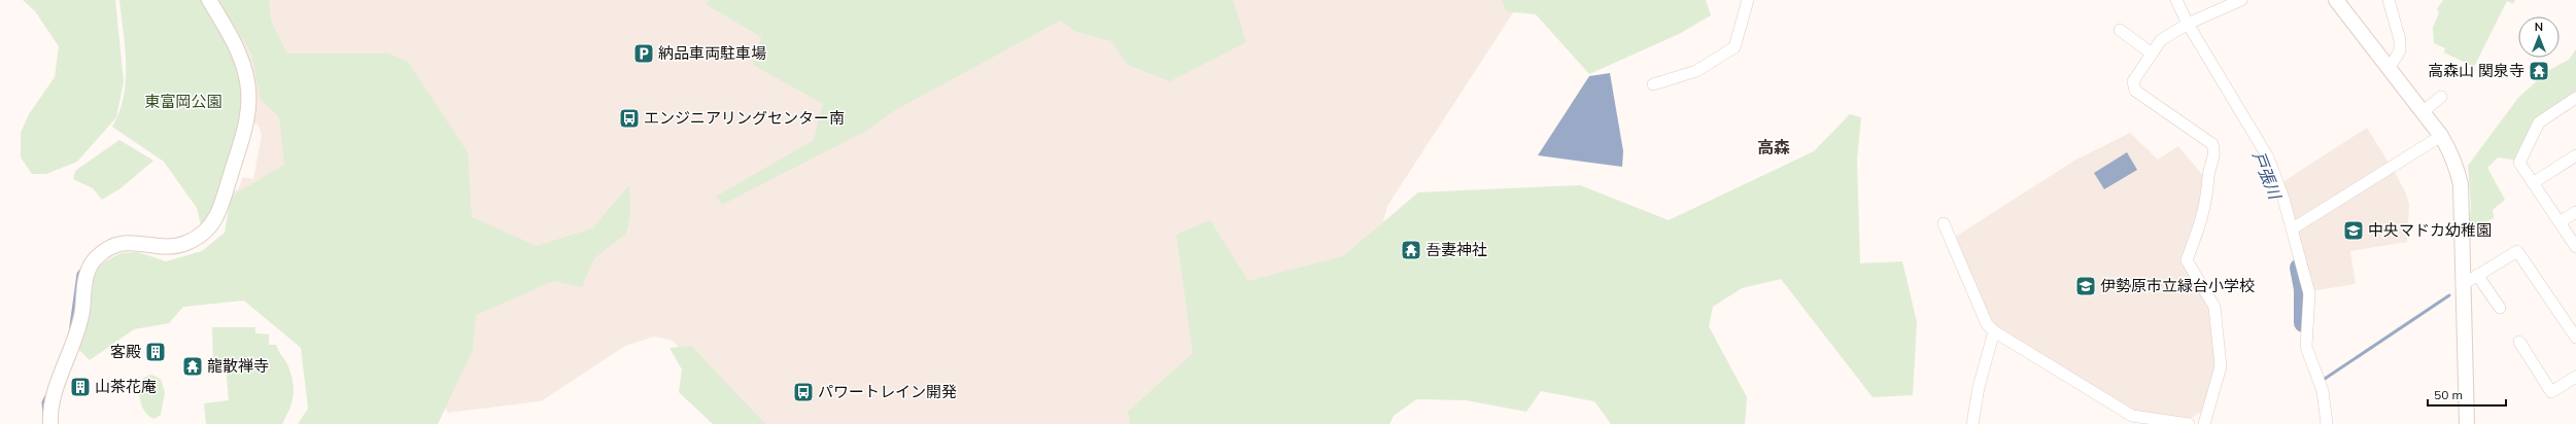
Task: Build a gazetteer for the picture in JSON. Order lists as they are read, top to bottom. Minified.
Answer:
{"districts":["高森"],"water":["戸張川"],"parks":["東富岡公園"],"places":{"parking":["納品車両駐車場"],"temple":["高森山 関泉寺","吾妻神社","龍散禅寺"],"bus stop":["エンジニアリングセンター南","パワートレイン開発"],"school or university":["中央マドカ幼稚園","伊勢原市立緑台小学校"],"building":["客殿","山茶花庵"]},"scale_bar":"50 m","north":"top"}
